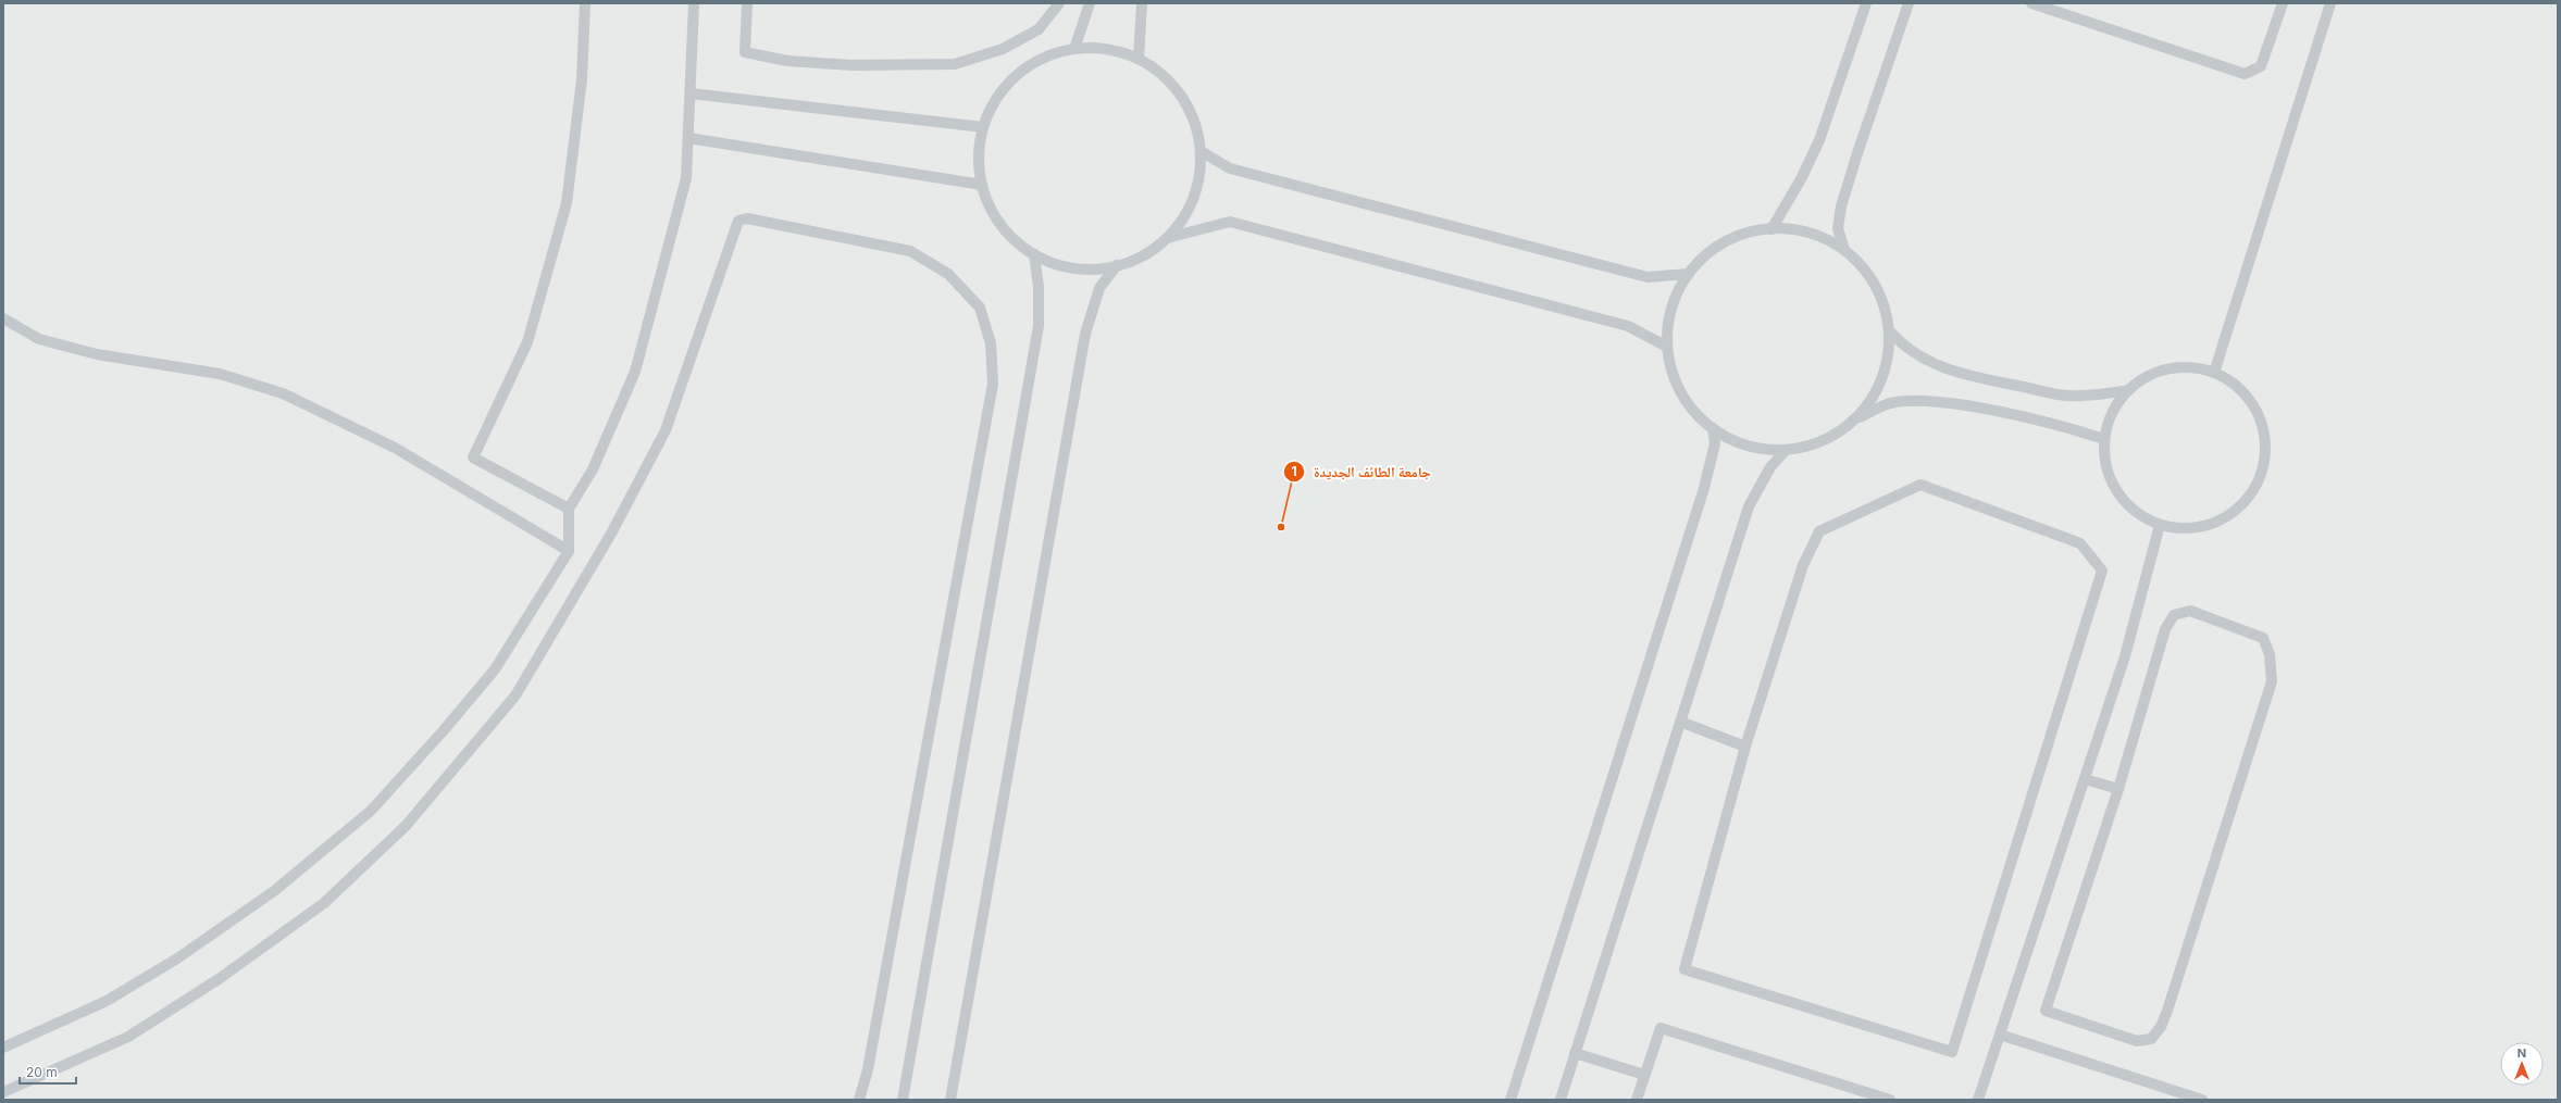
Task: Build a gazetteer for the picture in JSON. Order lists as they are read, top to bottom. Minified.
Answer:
{"places":["جامعة الطائف الجديدة"],"scale_bar":"20 m","north":"top"}
